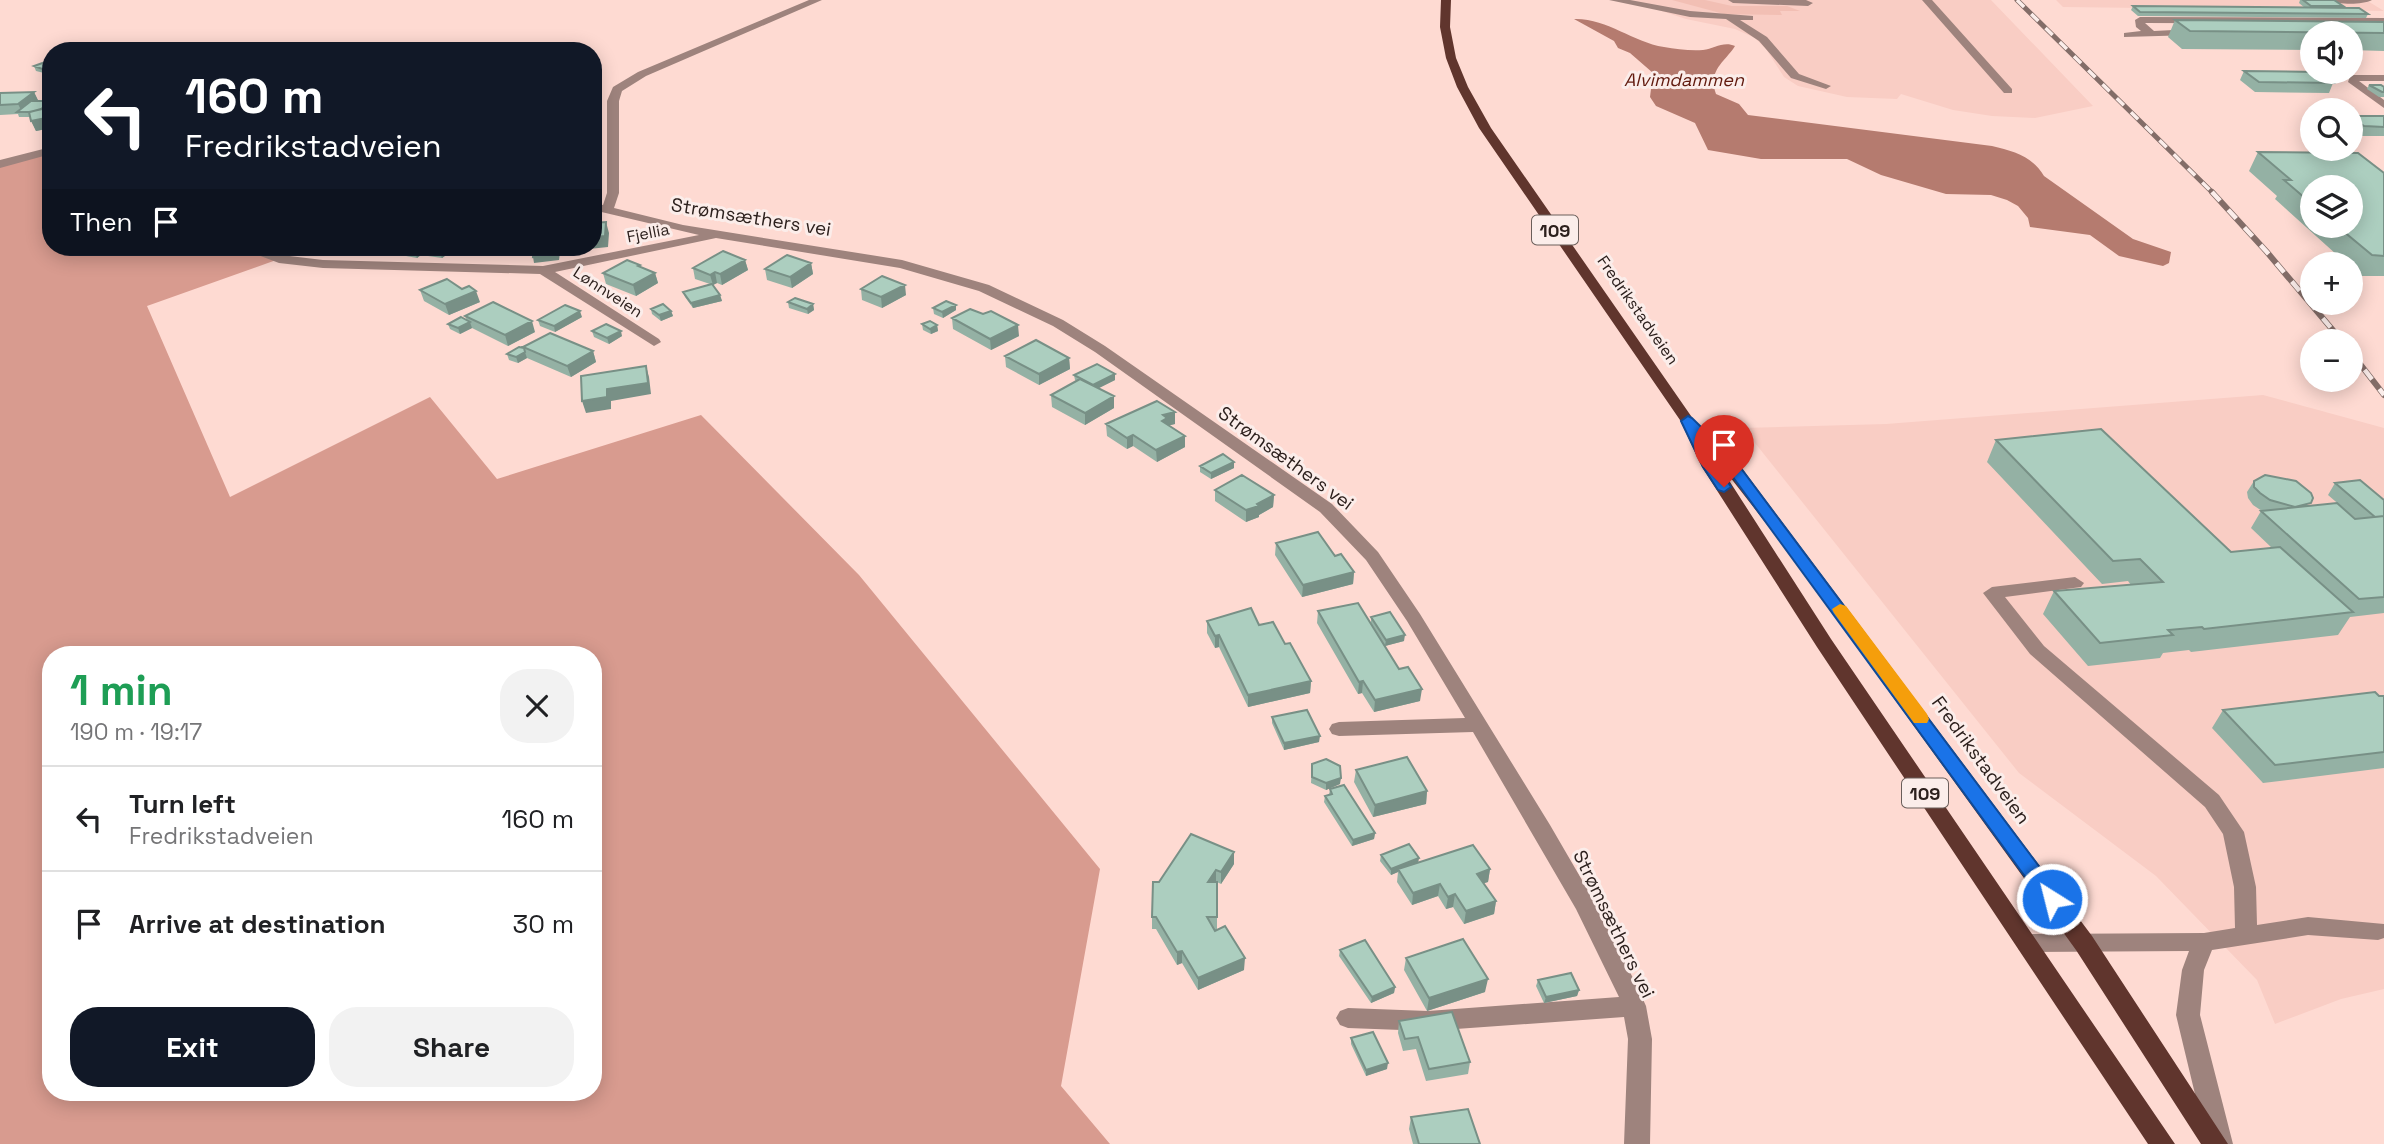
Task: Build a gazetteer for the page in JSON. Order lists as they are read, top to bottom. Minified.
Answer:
{"streets":{"main road":["109","Fredrikstadveien"],"street":["Strømsæthers vei","Fjellia","Lønnveien"]},"crossings":[["Strømsæthers vei","Fjellia"],["Fjellia","Lønnveien"]],"water":["Alvimdammen"],"page":{"map_buttons":["+","−"],"turn":["160 m","Fredrikstadveien"],"then":"Then","heading":["1 min","190 m · 19:17"],"list":[{"name":"Turn left","note":"Fredrikstadveien","value":"160 m"},{"name":"Arrive at destination","value":"30 m"}],"buttons":["Exit","Share"]}}
